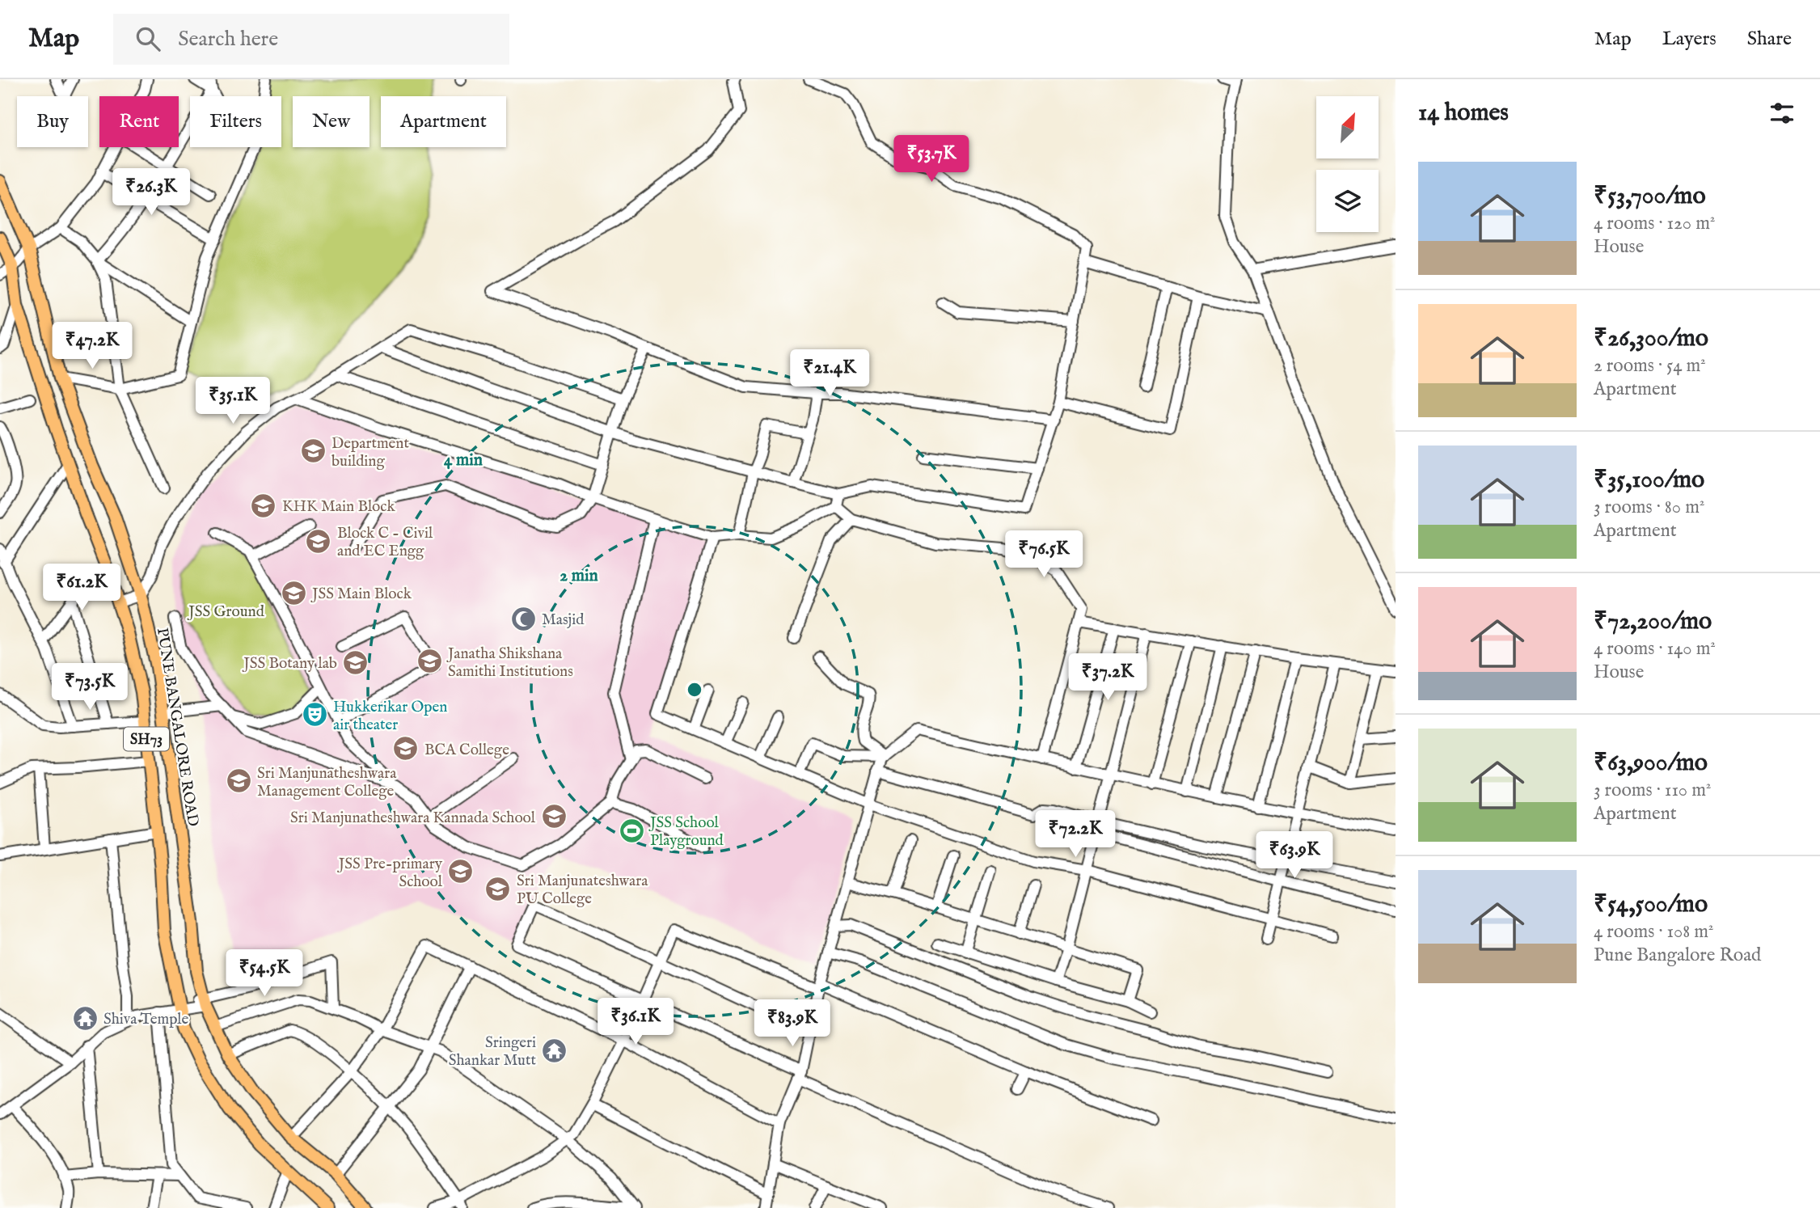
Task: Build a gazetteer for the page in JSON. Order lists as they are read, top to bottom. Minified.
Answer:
{"streets":{"main road":["PUNE BANGALORE ROAD","SH73"]},"parks":["JSS Ground"],"places":{"school or university":["Department building","KHK Main Block","Block C - Civil and EC Engg","JSS Main Block","Janatha Shikshana Samithi Institutions","JSS Botany lab","BCA College","Sri Manjunatheshwara Management College","Sri Manjunatheshwara Kannada School","JSS Pre-primary School","Sri Manjunateshwara PU College"],"mosque":["Masjid"],"theatre":["Hukkerikar Open air theater"],"sports":["JSS School Playground"],"temple":["Shiva Temple","Sringeri Shankar Mutt"]},"north":"top right","page":{"header":"Map","search":"Search here","nav":["Map","Layers","Share"],"heading":"14 homes","chip":["Buy","Rent","Filters","New","Apartment"],"price":["₹53.7K","₹26.3K","₹47.2K","₹21.4K","₹35.1K","₹76.5K","₹61.2K","₹37.2K","₹73.5K","₹72.2K","₹63.9K","₹54.5K","₹36.1K","₹83.9K"],"list":[{"name":"₹53,700/mo","note":"4 rooms · 120 m² · House"},{"name":"₹26,300/mo","note":"2 rooms · 54 m² · Apartment"},{"name":"₹35,100/mo","note":"3 rooms · 80 m² · Apartment"},{"name":"₹72,200/mo","note":"4 rooms · 140 m² · House"},{"name":"₹63,900/mo","note":"3 rooms · 110 m² · Apartment"},{"name":"₹54,500/mo","note":"4 rooms · 108 m² · Pune Bangalore Road"}]},"rings":["4 min","2 min"]}
